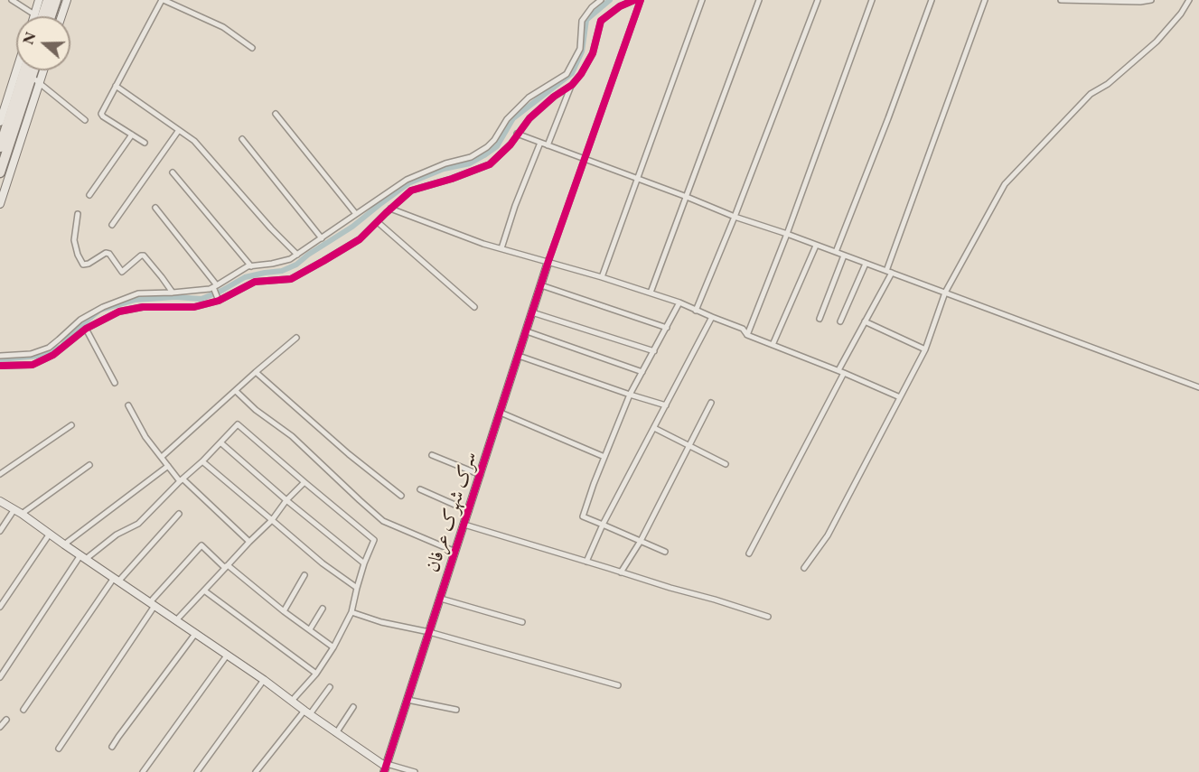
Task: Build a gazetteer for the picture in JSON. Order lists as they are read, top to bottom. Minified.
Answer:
{"streets":{"street":["سرک شهرک عرفان"]},"north":"left"}
